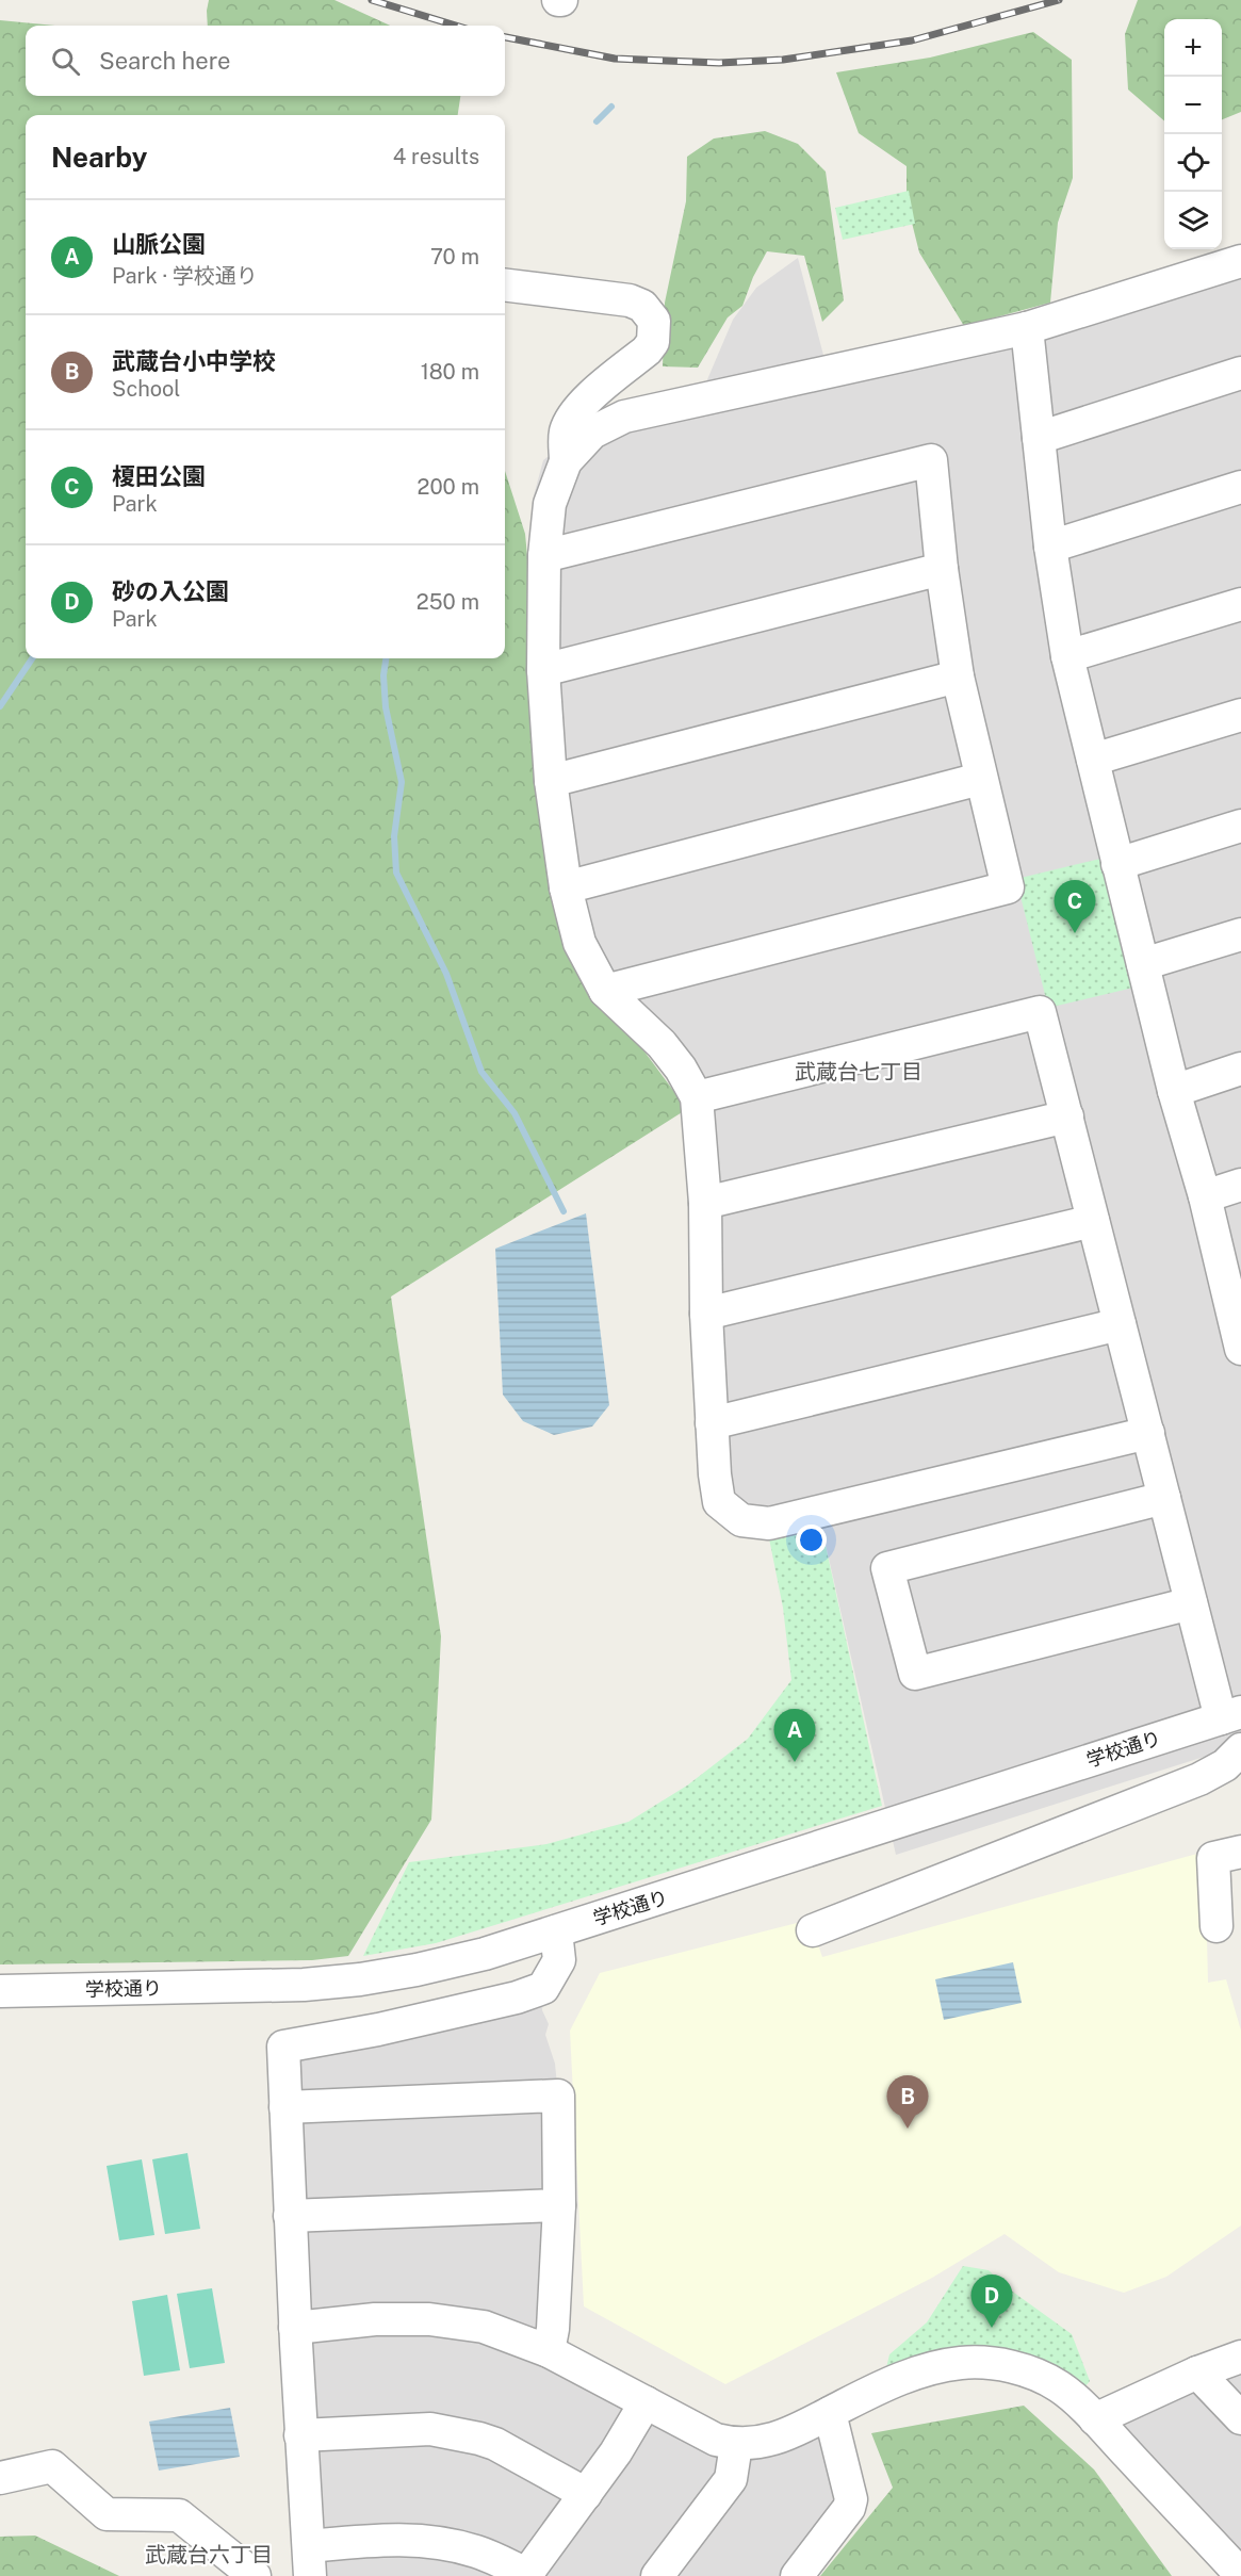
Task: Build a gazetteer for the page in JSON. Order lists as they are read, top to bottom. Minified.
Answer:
{"streets":{"street":["学校通り"]},"districts":["武蔵台七丁目","武蔵台六丁目"],"page":{"map_buttons":["+","−"],"search":"Search here","heading":["Nearby","4 results"],"list":[{"mark":"A","name":"山脈公園","note":"Park · 学校通り","value":"70 m"},{"mark":"B","name":"武蔵台小中学校","note":"School","value":"180 m"},{"mark":"C","name":"榎田公園","note":"Park","value":"200 m"},{"mark":"D","name":"砂の入公園","note":"Park","value":"250 m"}],"pins":["C","A","B","D"]}}
